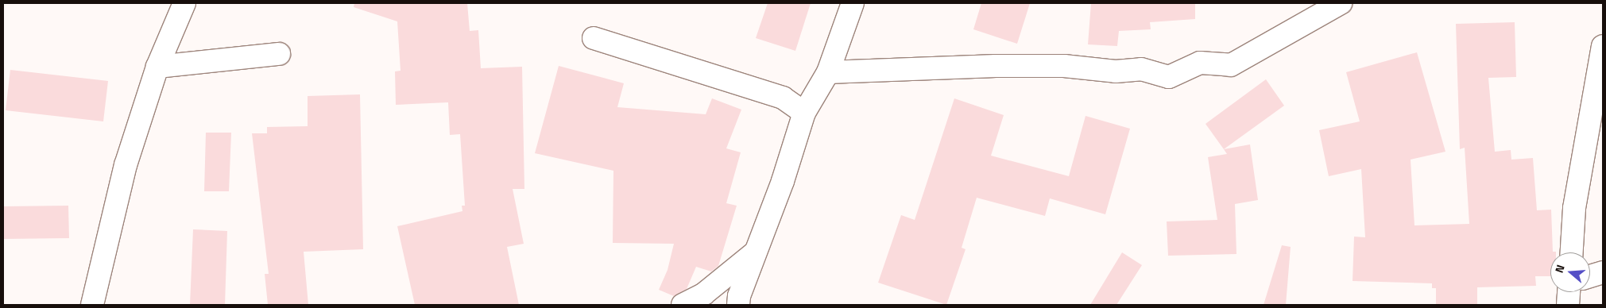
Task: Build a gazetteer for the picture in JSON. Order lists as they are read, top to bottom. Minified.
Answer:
{"north":"left"}
